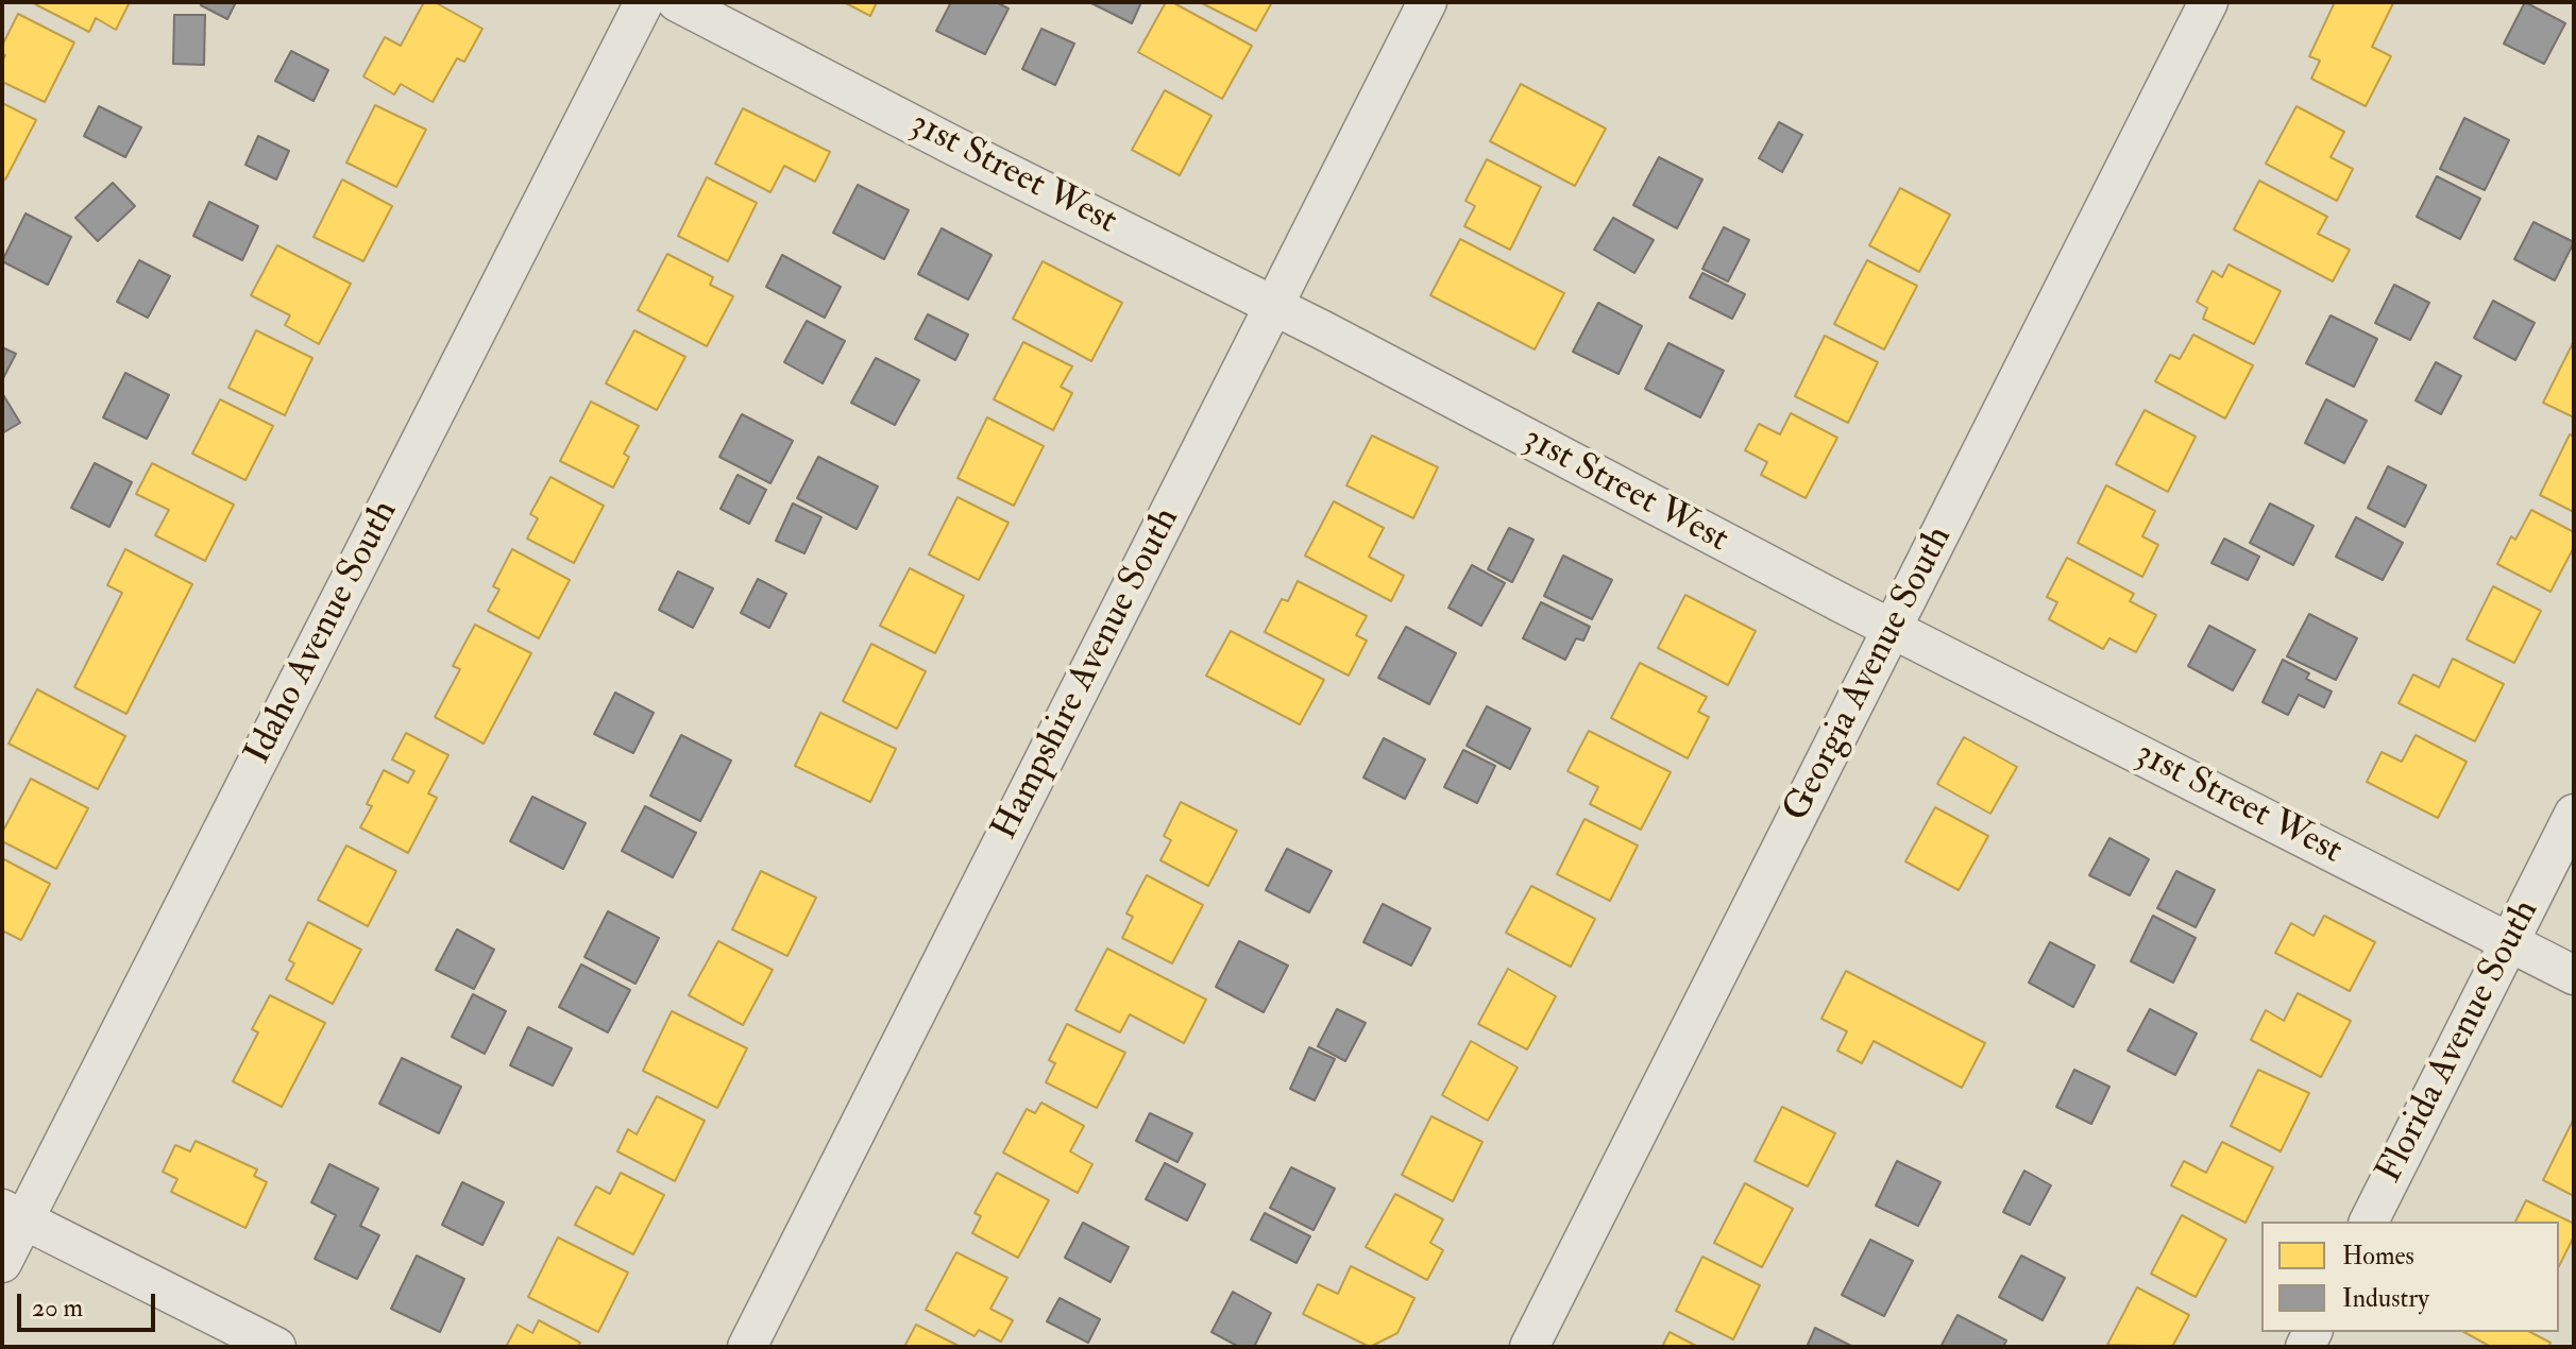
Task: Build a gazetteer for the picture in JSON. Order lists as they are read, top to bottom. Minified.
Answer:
{"streets":{"street":["31st Street West","Idaho Avenue South","Hampshire Avenue South","Georgia Avenue South","Florida Avenue South"]},"crossings":[["31st Street West","Hampshire Avenue South"],["31st Street West","Georgia Avenue South"],["31st Street West","Florida Avenue South"]],"legend":["Homes","Industry"],"scale_bar":"20 m"}
